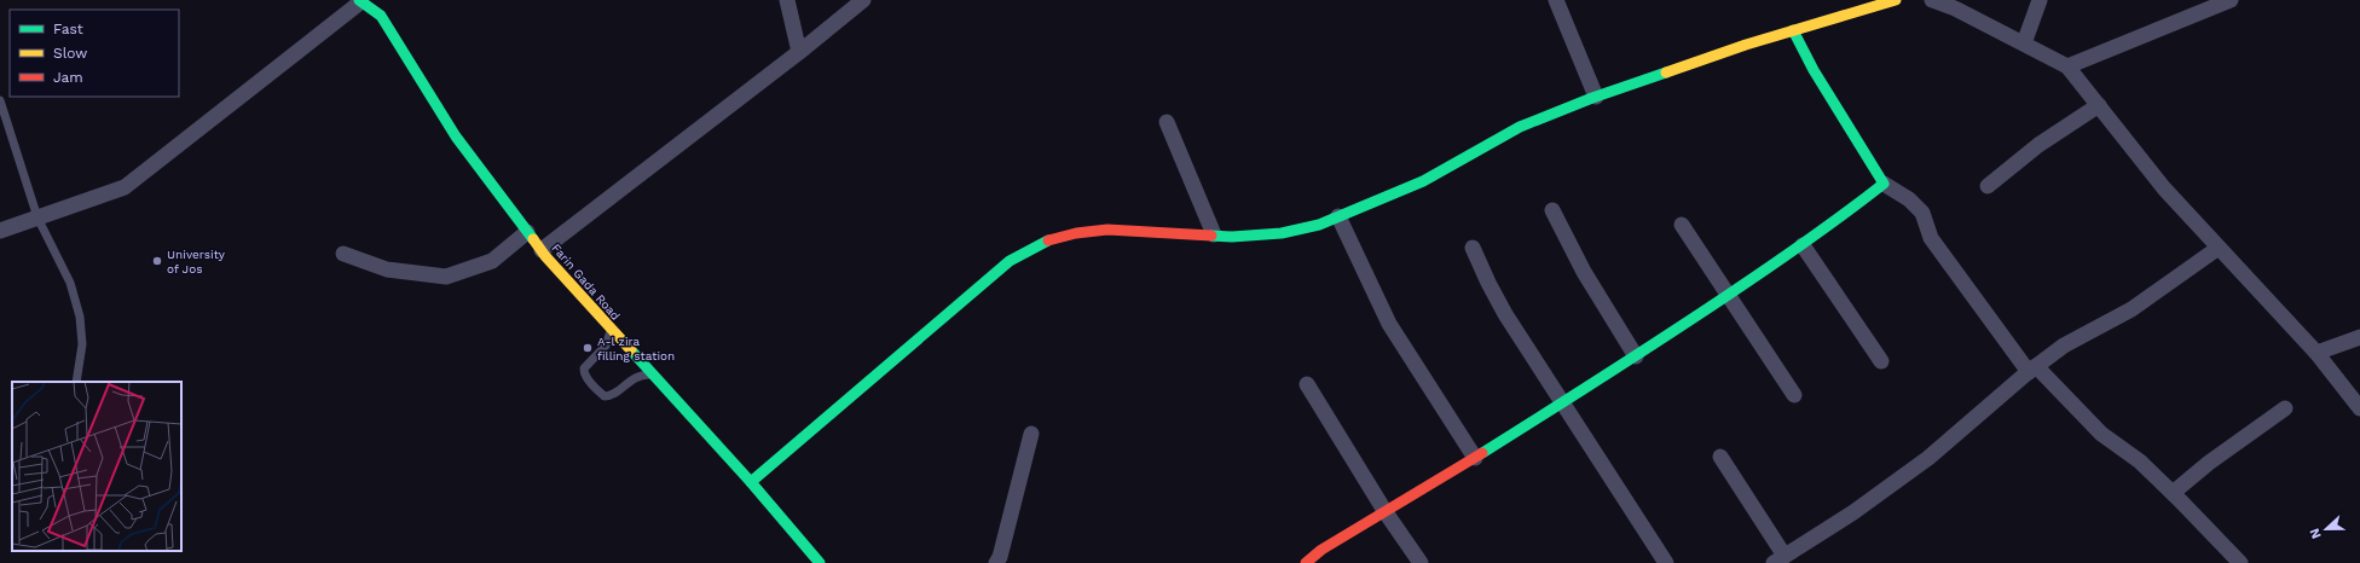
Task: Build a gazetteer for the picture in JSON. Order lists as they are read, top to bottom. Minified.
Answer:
{"streets":{"street":["Farin Gada Road"]},"places":["University of Jos","A-l zira filling station"],"legend":["Fast","Slow","Jam"],"north":"left"}
